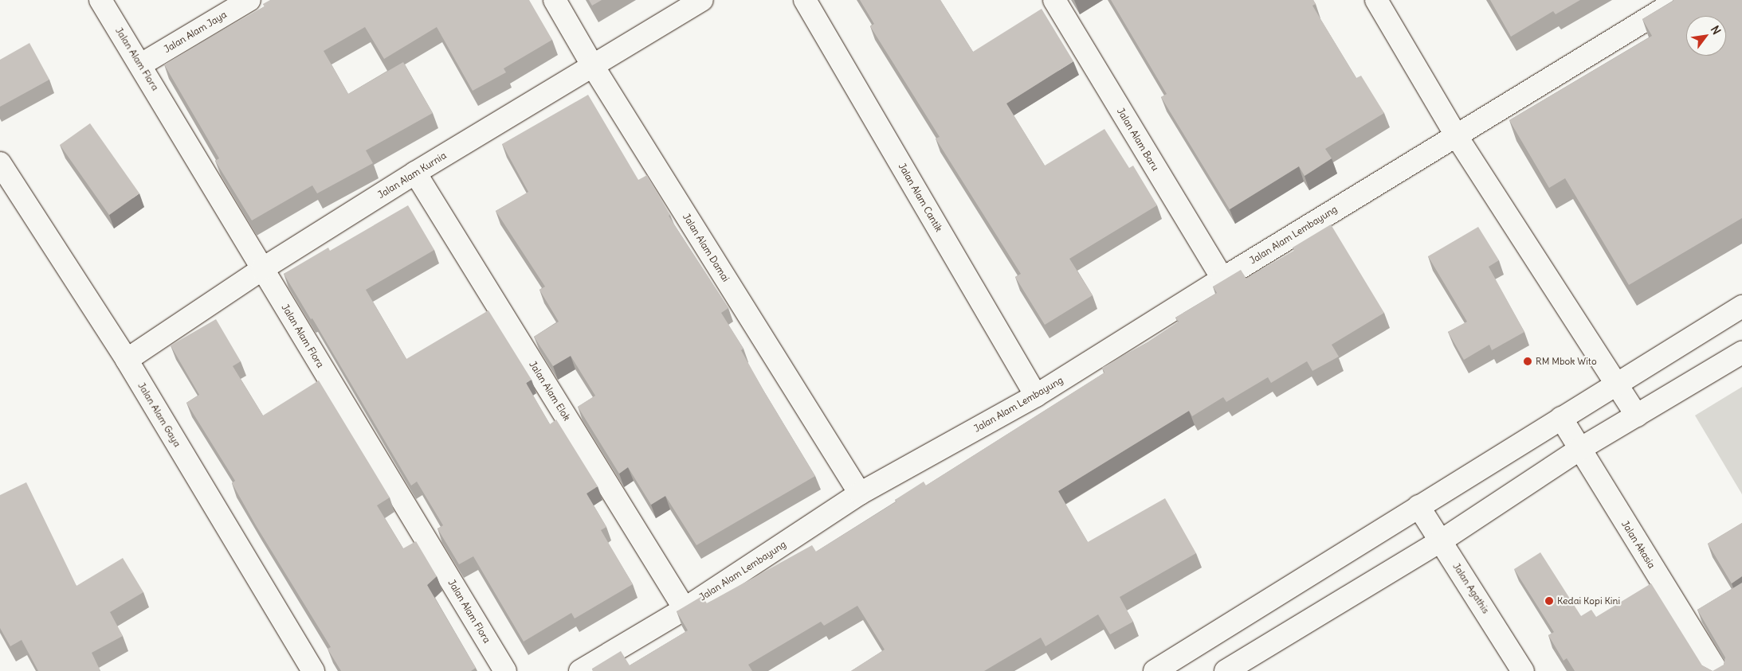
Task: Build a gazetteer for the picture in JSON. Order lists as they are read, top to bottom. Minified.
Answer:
{"streets":{"street":["Jalan Alam Jaya","Jalan Alam Flora","Jalan Alam Baru","Jalan Alam Kurnia","Jalan Alam Cantik","Jalan Alam Lembayung","Jalan Alam Damai","Jalan Alam Elok","Jalan Alam Gaya","Jalan Akasia","Jalan Agathis"]},"crossings":[["Jalan Alam Jaya","Jalan Alam Flora"],["Jalan Alam Flora","Jalan Alam Kurnia"],["Jalan Alam Baru","Jalan Alam Lembayung"],["Jalan Alam Kurnia","Jalan Alam Damai"],["Jalan Alam Kurnia","Jalan Alam Elok"],["Jalan Alam Kurnia","Jalan Alam Gaya"],["Jalan Alam Cantik","Jalan Alam Lembayung"],["Jalan Alam Lembayung","Jalan Alam Damai"],["Jalan Alam Lembayung","Jalan Alam Elok"]],"places":["RM Mbok Wito","Kedai Kopi Kini"],"north":"top right"}
